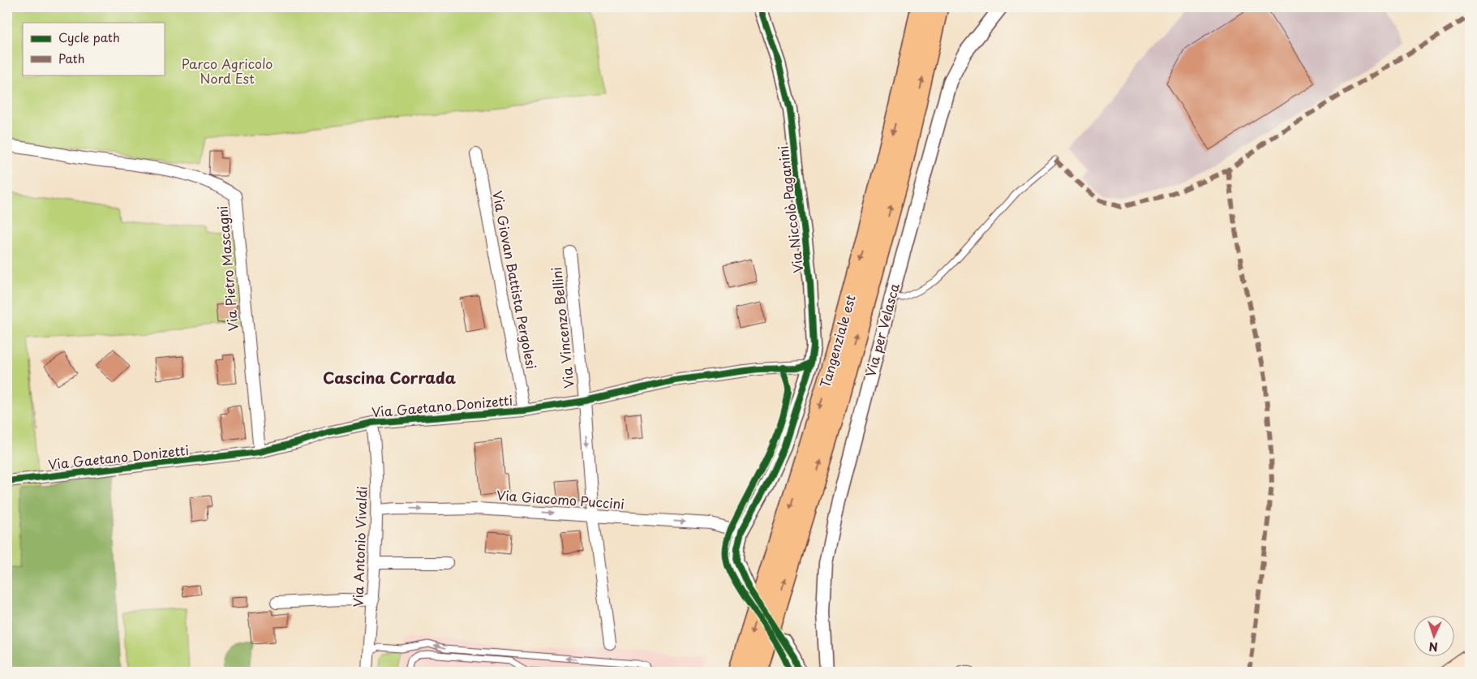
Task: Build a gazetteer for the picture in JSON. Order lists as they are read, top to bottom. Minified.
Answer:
{"streets":{"highway":["Tangenziale est"],"street":["Via Niccolò Paganini","Via Pietro Mascagni","Via Giovan Battista Pergolesi","Via Vincenzo Bellini","Via per Velasca","Via Gaetano Donizetti","Via Giacomo Puccini","Via Antonio Vivaldi"]},"crossings":[["Via Niccolò Paganini","Via Gaetano Donizetti"],["Via Niccolò Paganini","Via Giacomo Puccini"],["Via Pietro Mascagni","Via Gaetano Donizetti"],["Via Giovan Battista Pergolesi","Via Gaetano Donizetti"],["Via Vincenzo Bellini","Via Gaetano Donizetti"],["Via Vincenzo Bellini","Via Giacomo Puccini"],["Via Gaetano Donizetti","Via Antonio Vivaldi"],["Via Giacomo Puccini","Via Antonio Vivaldi"]],"one_way":["Via Giacomo Puccini"],"districts":["Cascina Corrada"],"parks":["Parco Agricolo Nord Est"],"legend":["Cycle path","Path"],"north":"bottom"}
